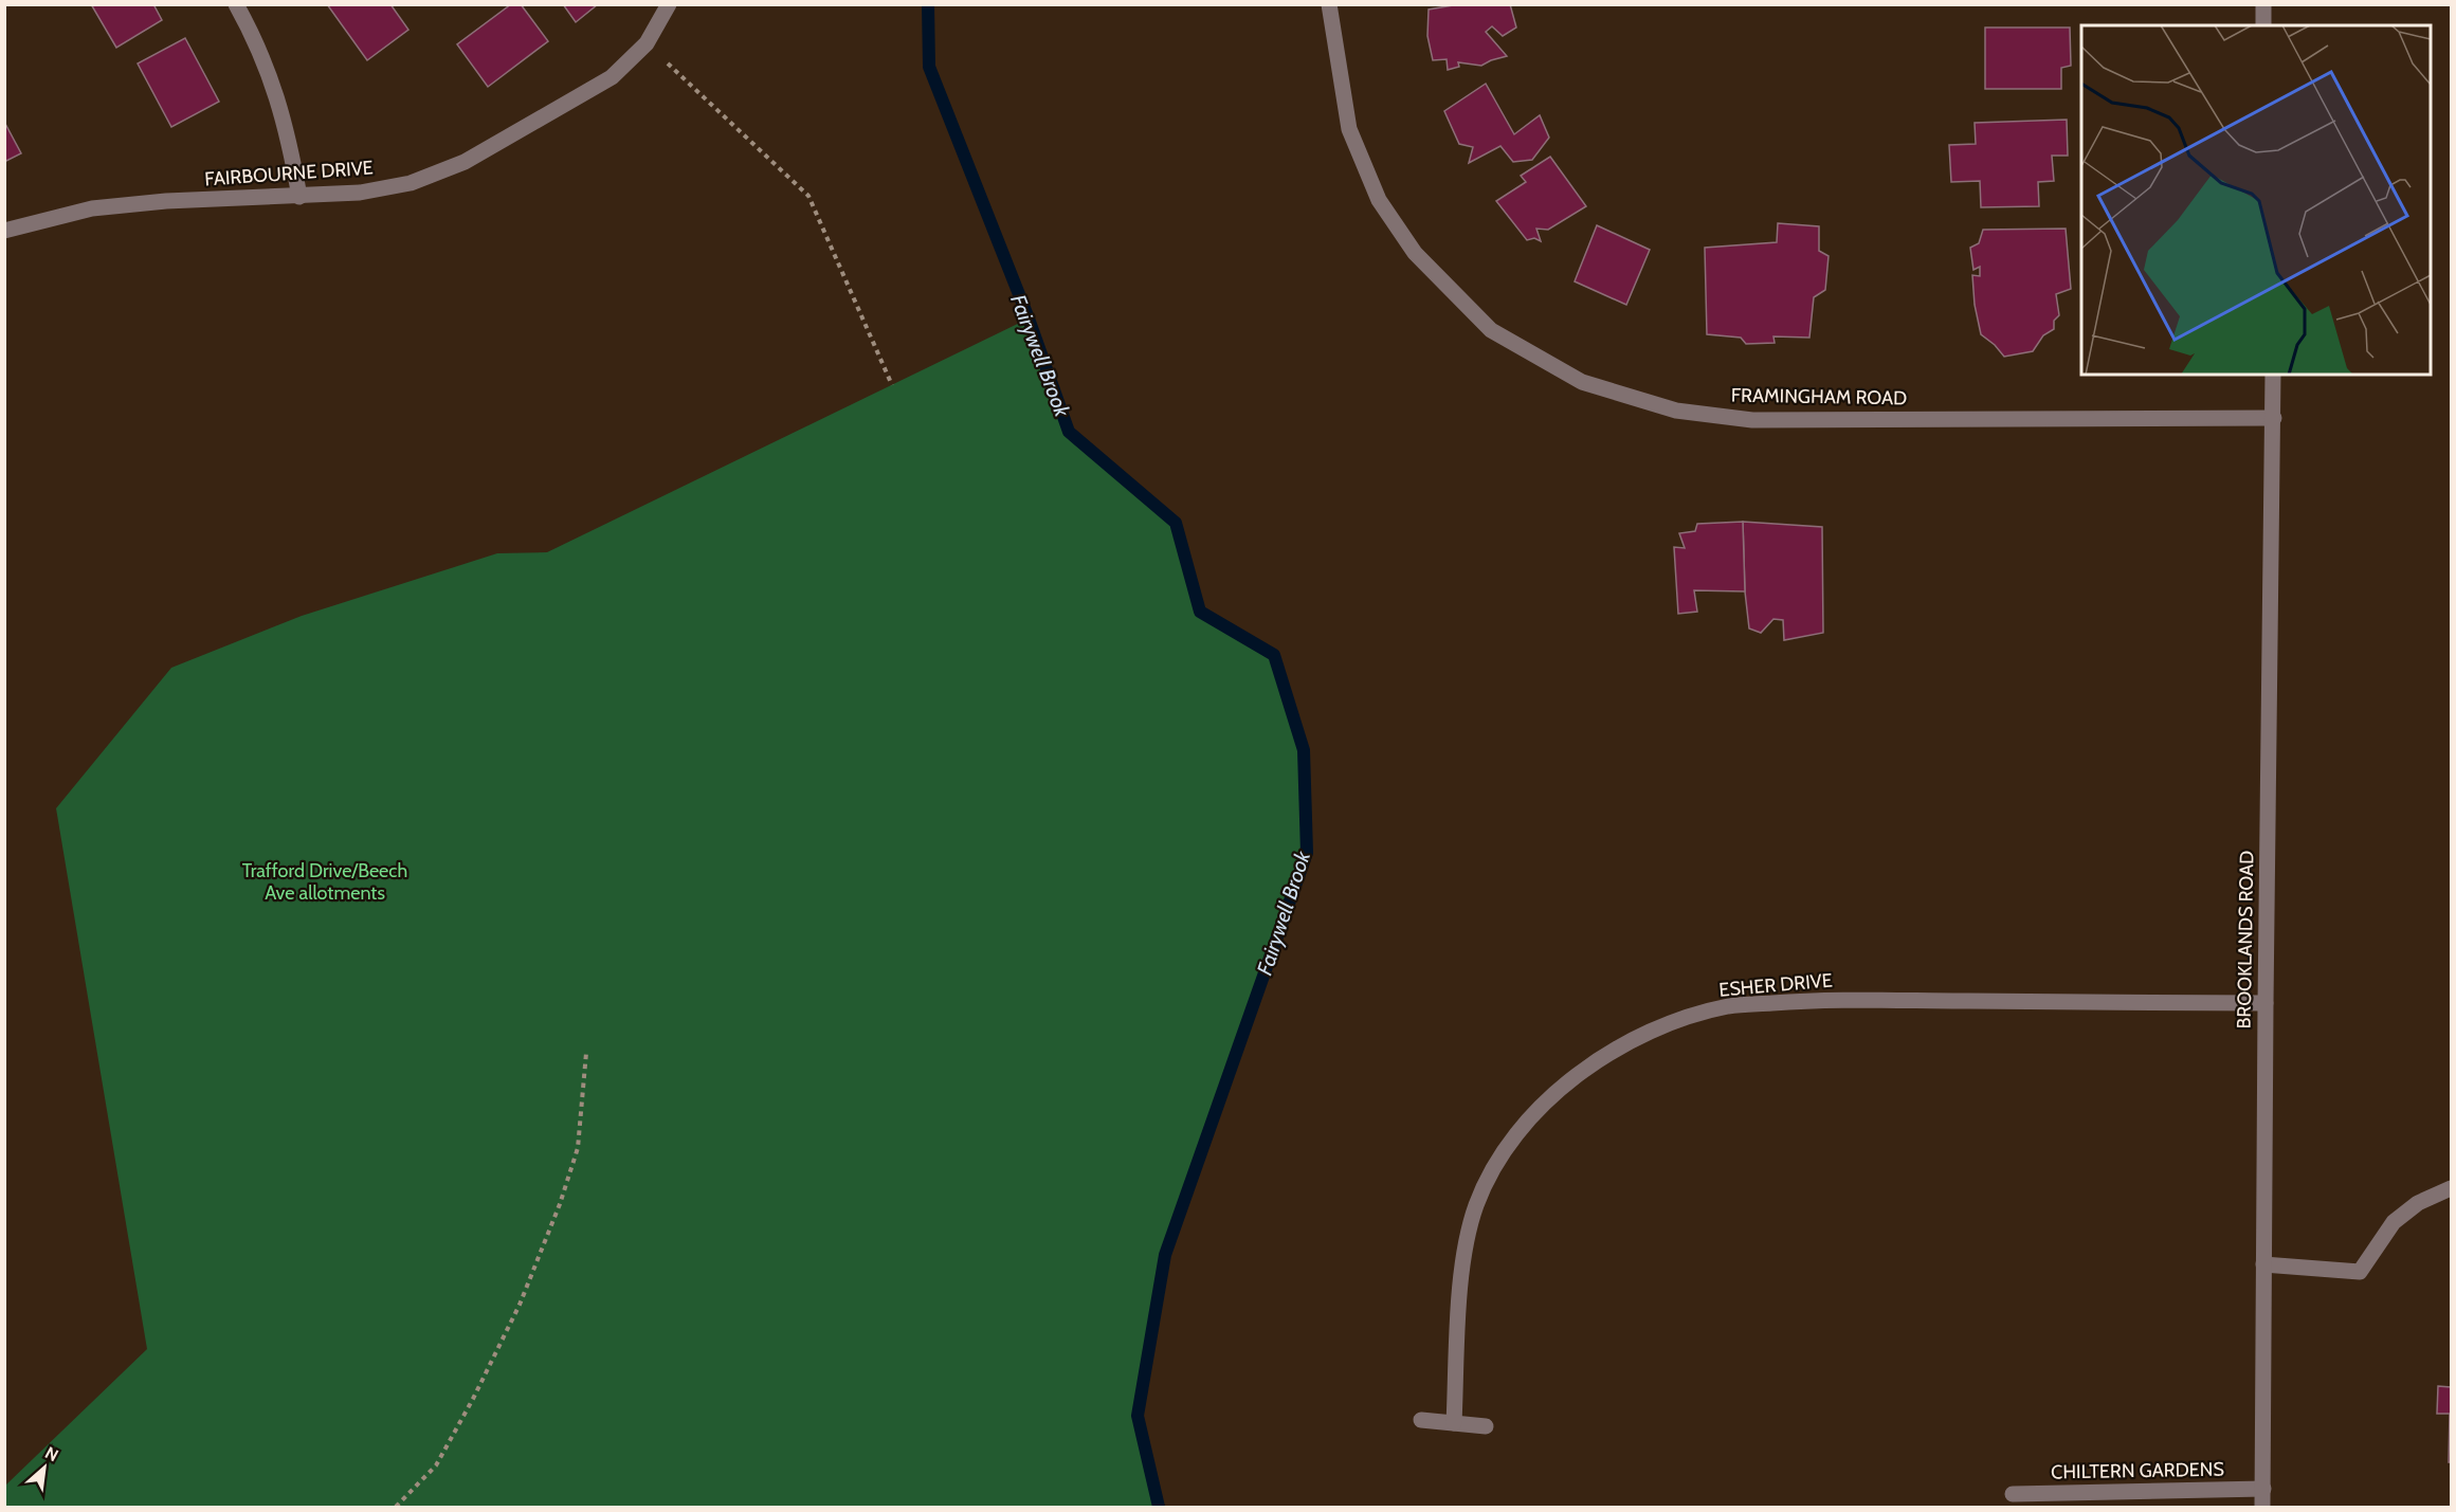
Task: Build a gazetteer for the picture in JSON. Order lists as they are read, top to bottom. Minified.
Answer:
{"streets":{"street":["FAIRBOURNE DRIVE","FRAMINGHAM ROAD","BROOKLANDS ROAD","ESHER DRIVE","CHILTERN GARDENS"]},"crossings":[["FRAMINGHAM ROAD","BROOKLANDS ROAD"],["BROOKLANDS ROAD","ESHER DRIVE"],["BROOKLANDS ROAD","CHILTERN GARDENS"]],"water":["Fairywell Brook"],"parks":["Trafford Drive/Beech Ave allotments"],"north":"top right"}
